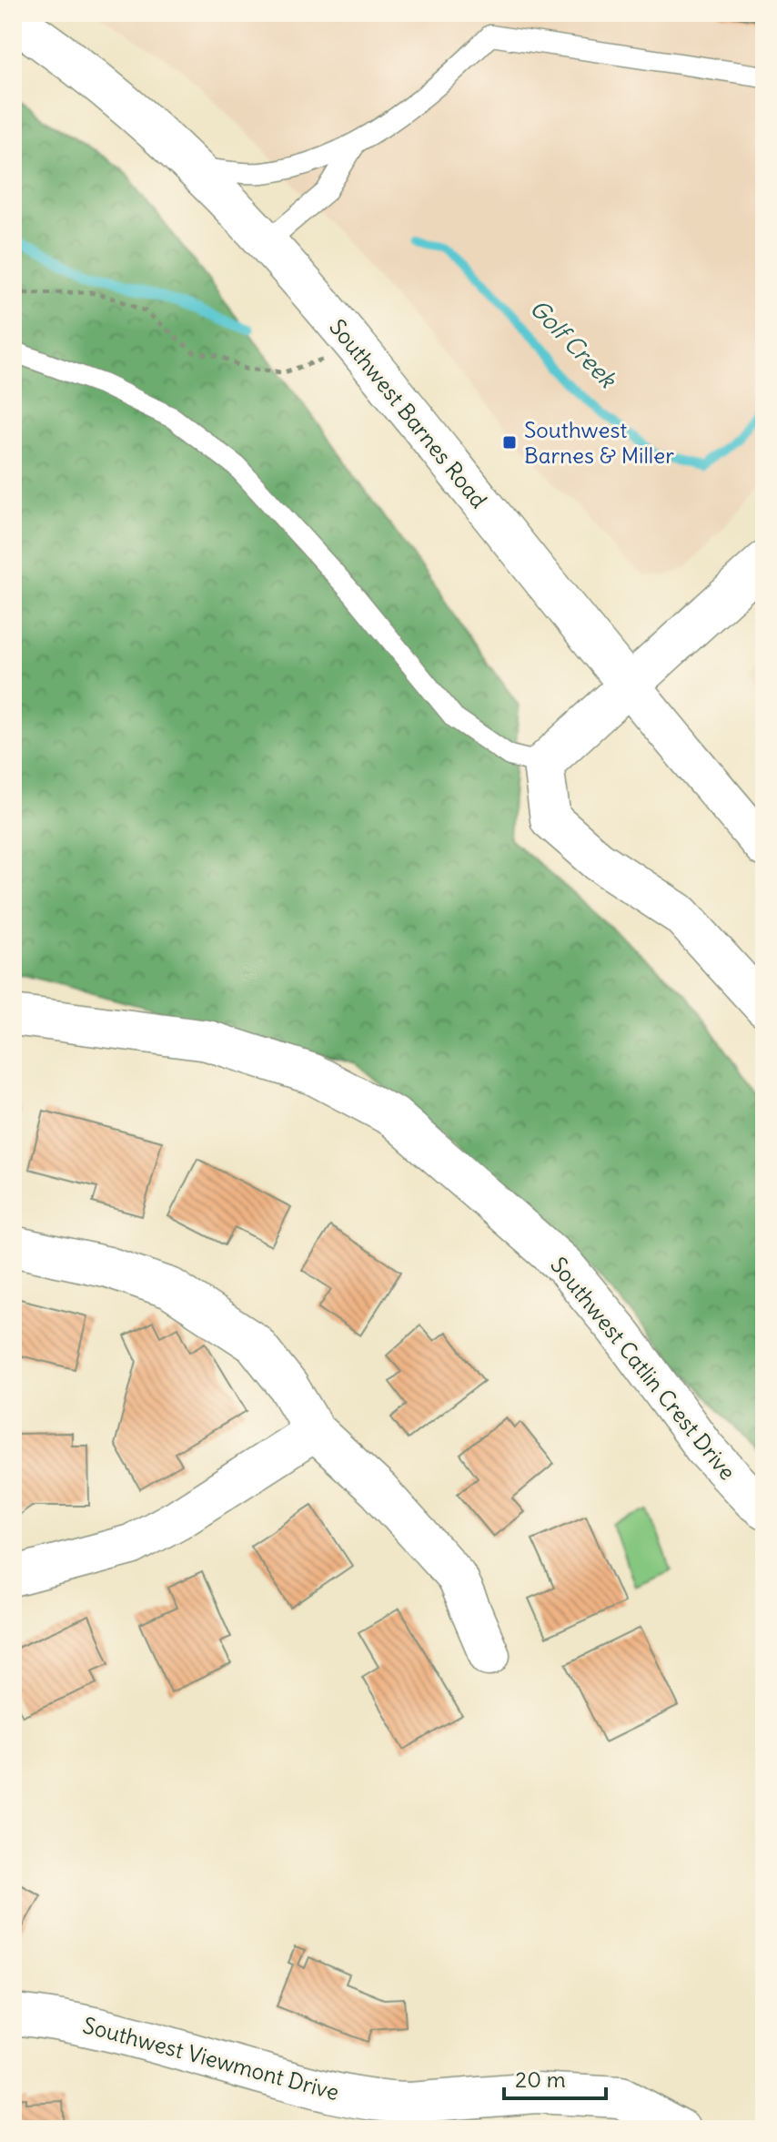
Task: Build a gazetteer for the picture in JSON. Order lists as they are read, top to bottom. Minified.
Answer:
{"streets":{"street":["Southwest Barnes Road","Southwest Catlin Crest Drive","Southwest Viewmont Drive"]},"water":["Golf Creek"],"places":{"transit":["Southwest Barnes & Miller"]},"scale_bar":"20 m"}
